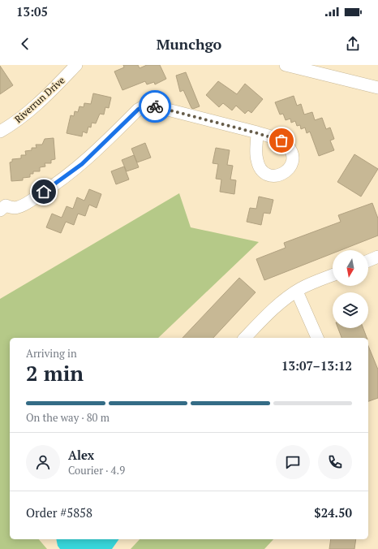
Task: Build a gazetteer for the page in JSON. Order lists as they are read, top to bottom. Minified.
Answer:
{"streets":{"street":["Riverrun Drive"]},"north":"bottom","page":{"status":"13:05","header":"Munchgo","heading":["2 min","Arriving in","13:07–13:12"],"panel":["Alex","Courier · 4.9","Order #5858","$24.50"],"bar":"On the way · 80 m"}}
